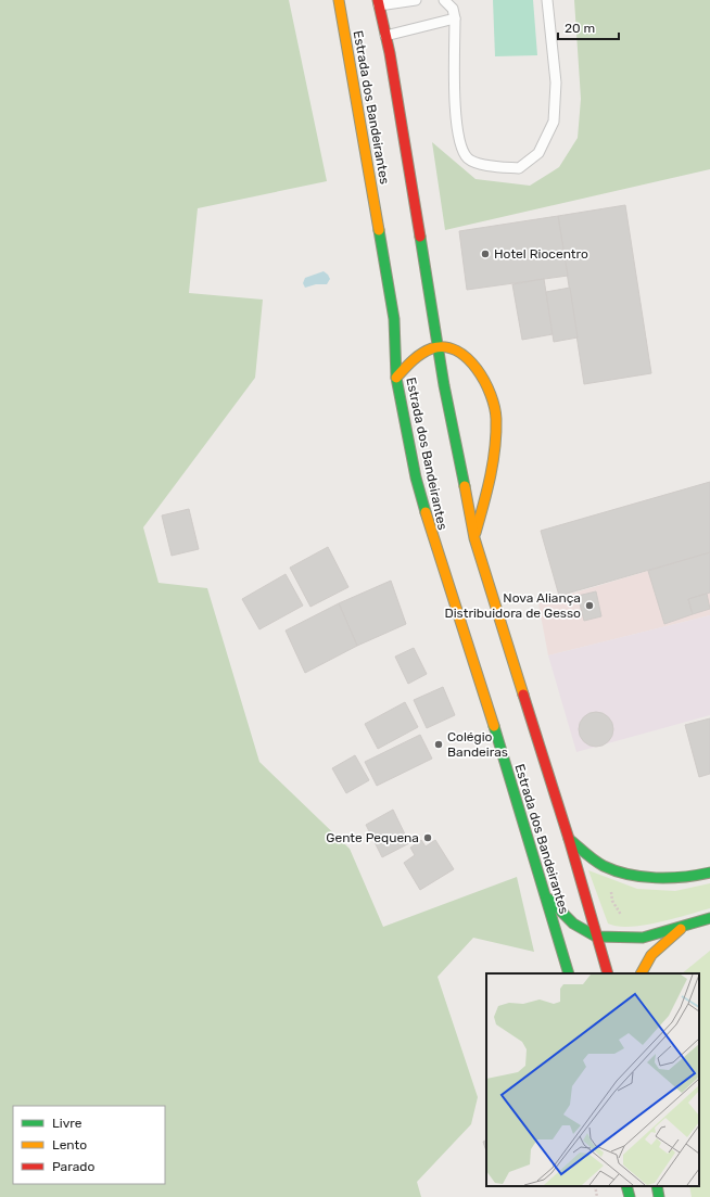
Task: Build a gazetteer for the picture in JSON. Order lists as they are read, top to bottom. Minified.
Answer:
{"streets":{"main road":["Estrada dos Bandeirantes"]},"places":["Hotel Riocentro","Nova Aliança Distribuidora de Gesso","Colégio Bandeiras","Gente Pequena"],"legend":["Livre","Lento","Parado"],"scale_bar":"20 m"}
